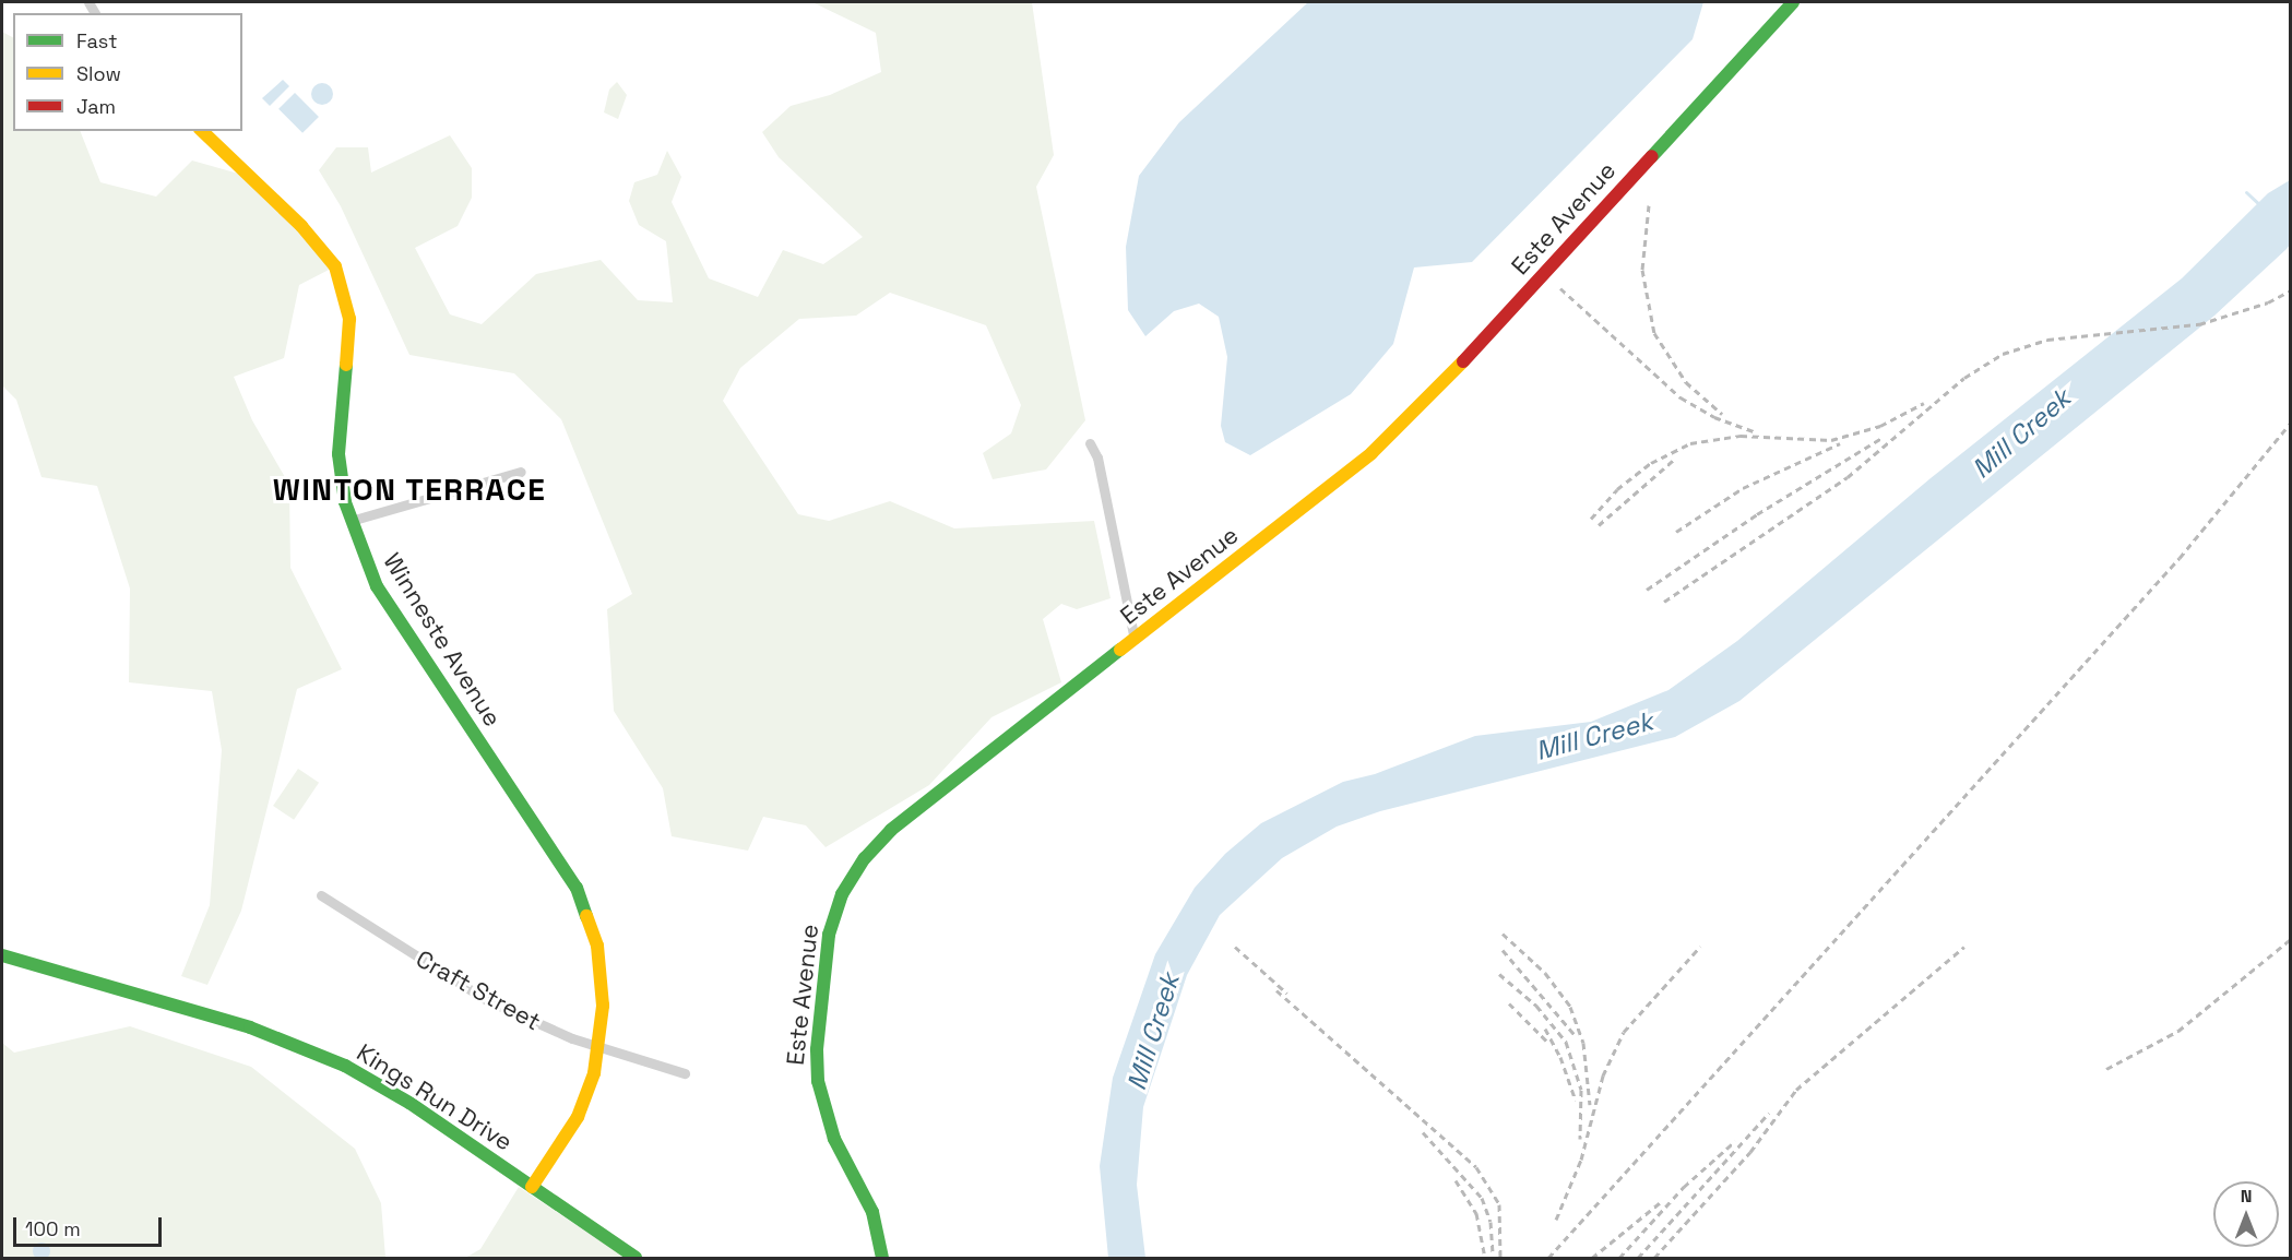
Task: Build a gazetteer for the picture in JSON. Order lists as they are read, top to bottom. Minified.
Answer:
{"streets":{"street":["Este Avenue","Winneste Avenue","Craft Street","Kings Run Drive"]},"crossings":[["Winneste Avenue","Craft Street"],["Winneste Avenue","Kings Run Drive"]],"districts":["WINTON TERRACE"],"water":["Mill Creek"],"legend":["Fast","Slow","Jam"],"scale_bar":"100 m","north":"top"}
